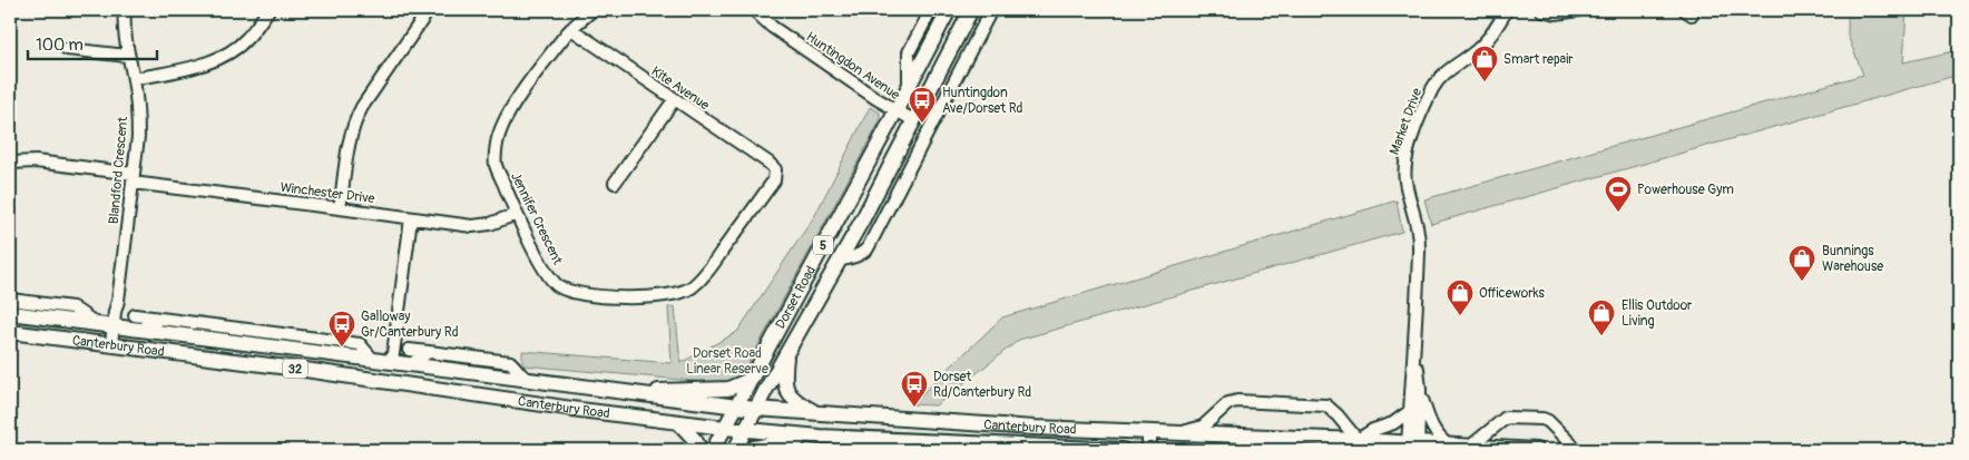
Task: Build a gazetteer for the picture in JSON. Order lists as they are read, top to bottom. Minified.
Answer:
{"streets":{"main road":["5","Dorset Road","Canterbury Road","32"],"street":["Huntingdon Avenue","Kite Avenue","Market Drive","Blandford Crescent","Winchester Drive","Jennifer Crescent"]},"crossings":[["Huntingdon Avenue","Dorset Road"],["Kite Avenue","Jennifer Crescent"],["Market Drive","Canterbury Road"],["Blandford Crescent","Winchester Drive"],["Blandford Crescent","Canterbury Road"],["Winchester Drive","Jennifer Crescent"],["Dorset Road","Canterbury Road"]],"parks":["Dorset Road Linear Reserve"],"places":{"shop":["Smart repair","Bunnings Warehouse","Officeworks","Ellis Outdoor Living"],"bus stop":["Huntingdon Ave/Dorset Rd","Galloway Gr/Canterbury Rd","Dorset Rd/Canterbury Rd"],"sports":["Powerhouse Gym"]},"scale_bar":"100 m"}
